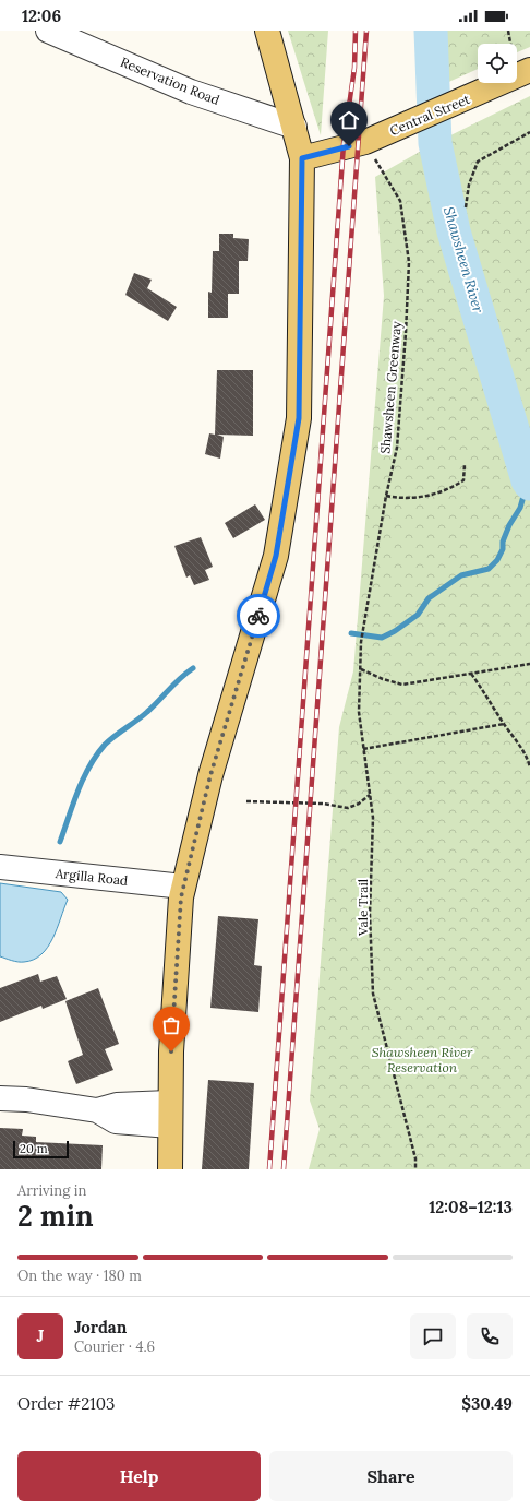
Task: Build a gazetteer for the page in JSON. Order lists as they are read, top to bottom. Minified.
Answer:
{"streets":{"main road":["Central Street"],"street":["Reservation Road","Argilla Road"],"path":["Shawsheen Greenway","Vale Trail"]},"crossings":[["Central Street","Shawsheen Greenway"],["Shawsheen Greenway","Vale Trail"]],"water":["Shawsheen River"],"parks":["Shawsheen River Reservation"],"scale_bar":"20 m","page":{"status":"12:06","scale":"20 m","heading":["2 min","Arriving in","12:08–12:13"],"panel":["Jordan","Courier · 4.6","Order #2103","$30.49"],"bar":"On the way · 180 m","round":"J","buttons":["Help","Share"]}}
